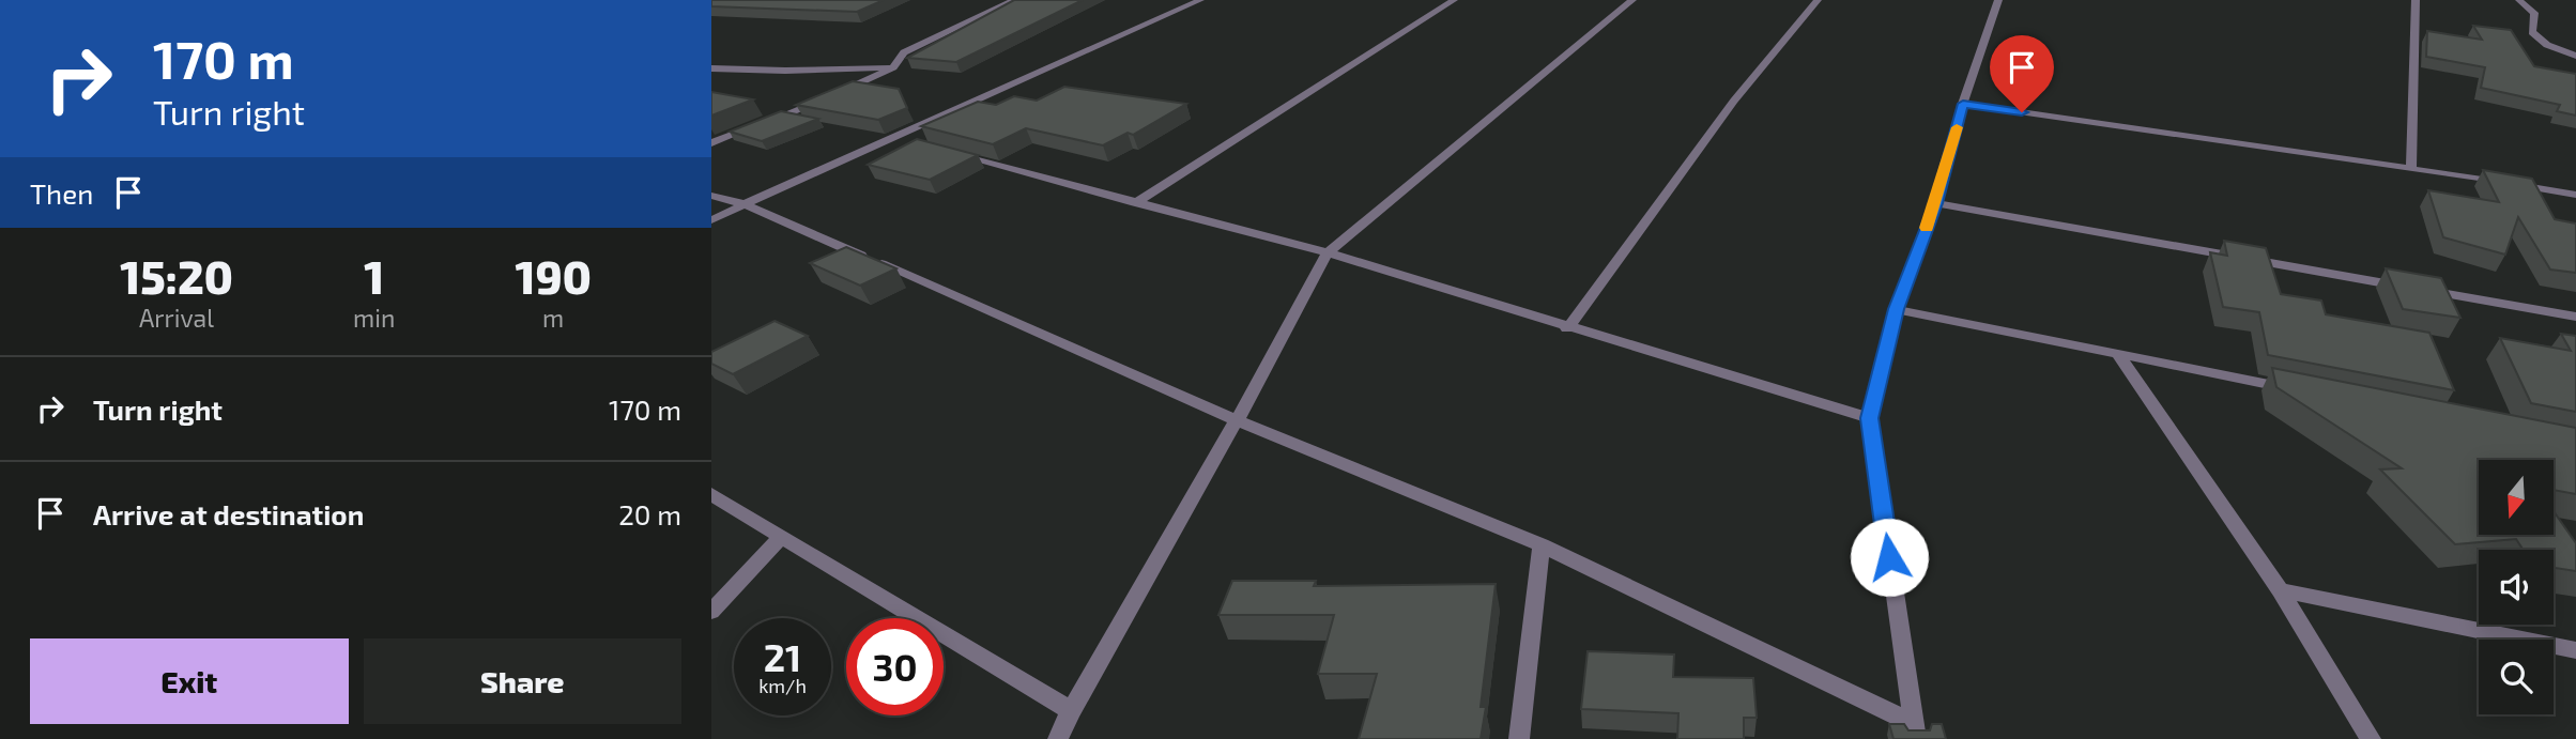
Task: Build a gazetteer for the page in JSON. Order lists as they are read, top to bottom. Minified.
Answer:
{"north":"bottom","page":{"turn":["170 m","Turn right"],"then":"Then","eta":["15:20","Arrival","1","min","190","m"],"list":[{"name":"Turn right","value":"170 m"},{"name":"Arrive at destination","value":"20 m"}],"speed":"21 km/h","limit":"30","buttons":["Exit","Share"]}}
